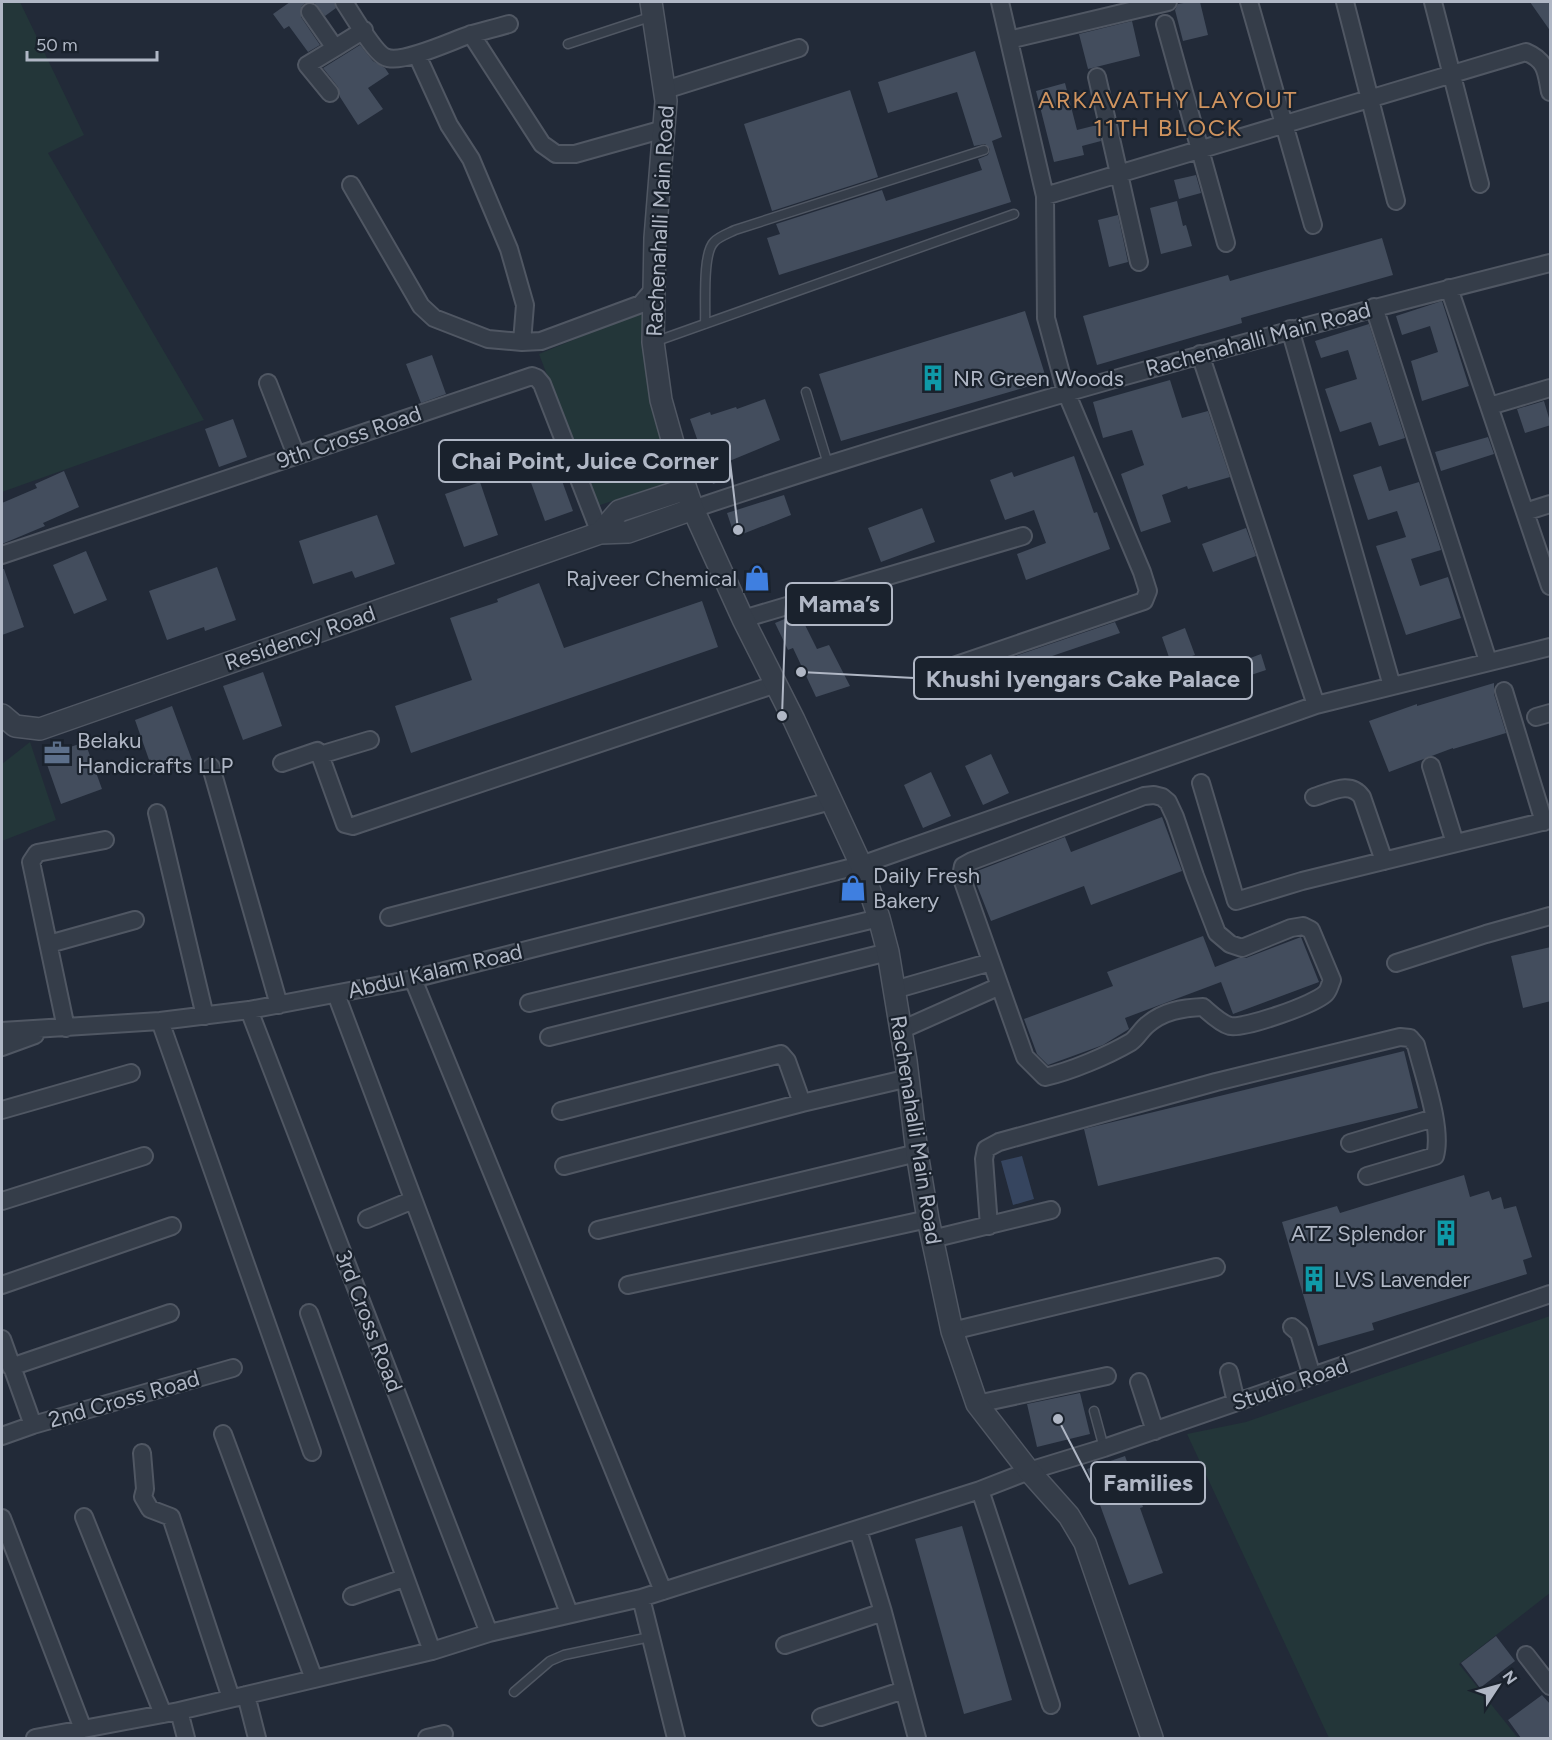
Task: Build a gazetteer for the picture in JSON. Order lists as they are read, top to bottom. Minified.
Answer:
{"streets":{"street":["Rachenahalli Main Road","9th Cross Road","Residency Road","Abdul Kalam Road","3rd Cross Road","Studio Road","2nd Cross Road"]},"crossings":[["Rachenahalli Main Road","Residency Road"],["Rachenahalli Main Road","Abdul Kalam Road"],["Rachenahalli Main Road","Studio Road"],["9th Cross Road","Residency Road"],["Abdul Kalam Road","3rd Cross Road"],["3rd Cross Road","Studio Road"]],"districts":["ARKAVATHY LAYOUT 11TH BLOCK"],"places":{"building":["NR Green Woods","ATZ Splendor","LVS Lavender"],"other":["Chai Point, Juice Corner","Khushi Iyengars Cake Palace","Mama’s","Families"],"shop":["Rajveer Chemical","Daily Fresh Bakery"],"office":["Belaku Handicrafts LLP"]},"scale_bar":"50 m","north":"top right"}
